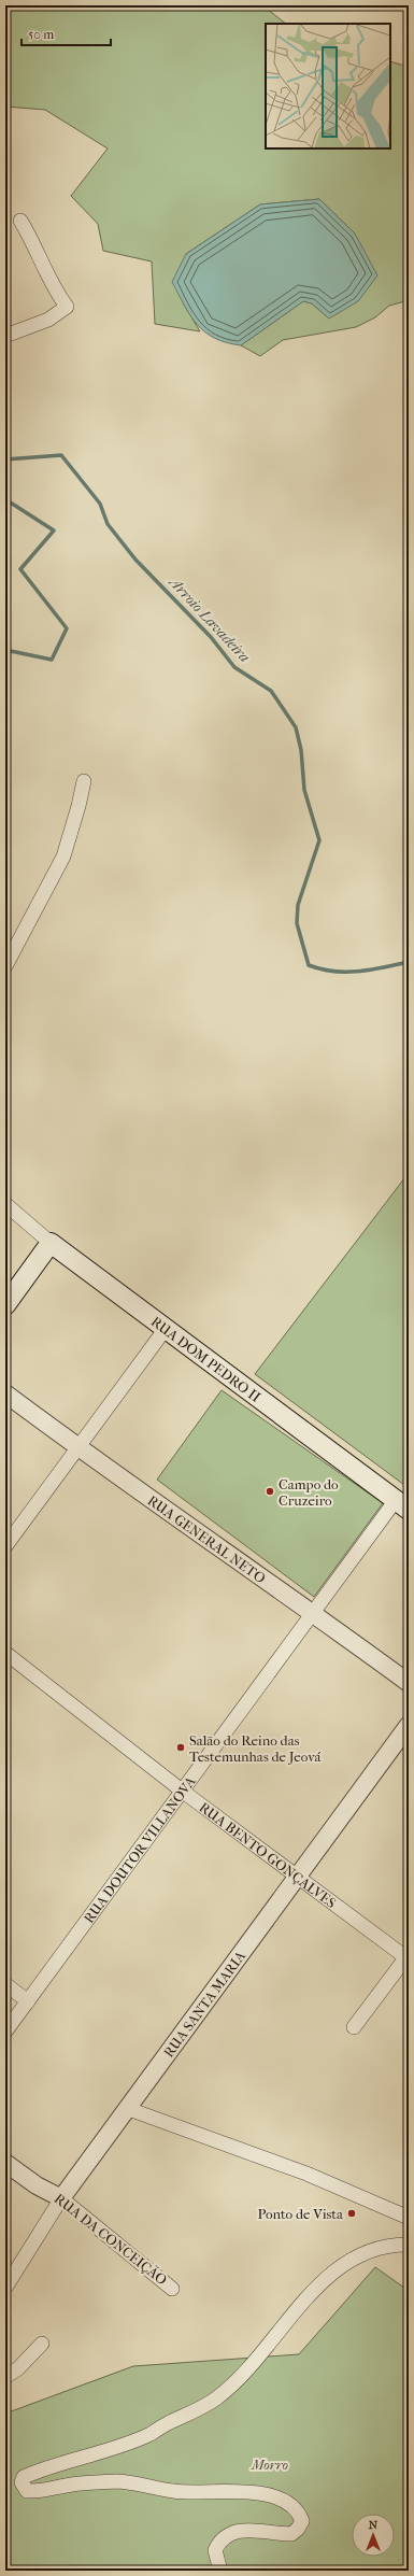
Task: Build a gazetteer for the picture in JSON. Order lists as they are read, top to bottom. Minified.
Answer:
{"streets":{"main road":["RUA DOM PEDRO II"],"street":["RUA GENERAL NETO","RUA DOUTOR VILLANOVA","RUA BENTO GONÇALVES","RUA SANTA MARIA","RUA DA CONCEIÇÃO"]},"crossings":[["RUA DOM PEDRO II","RUA DOUTOR VILLANOVA"],["RUA GENERAL NETO","RUA DOUTOR VILLANOVA"],["RUA DOUTOR VILLANOVA","RUA BENTO GONÇALVES"],["RUA BENTO GONÇALVES","RUA SANTA MARIA"],["RUA SANTA MARIA","RUA DA CONCEIÇÃO"]],"water":["Arroio Lavadeira"],"parks":["Morro"],"places":["Campo do Cruzeiro","Salão do Reino das Testemunhas de Jeová","Ponto de Vista"],"scale_bar":"50 m","north":"top"}
